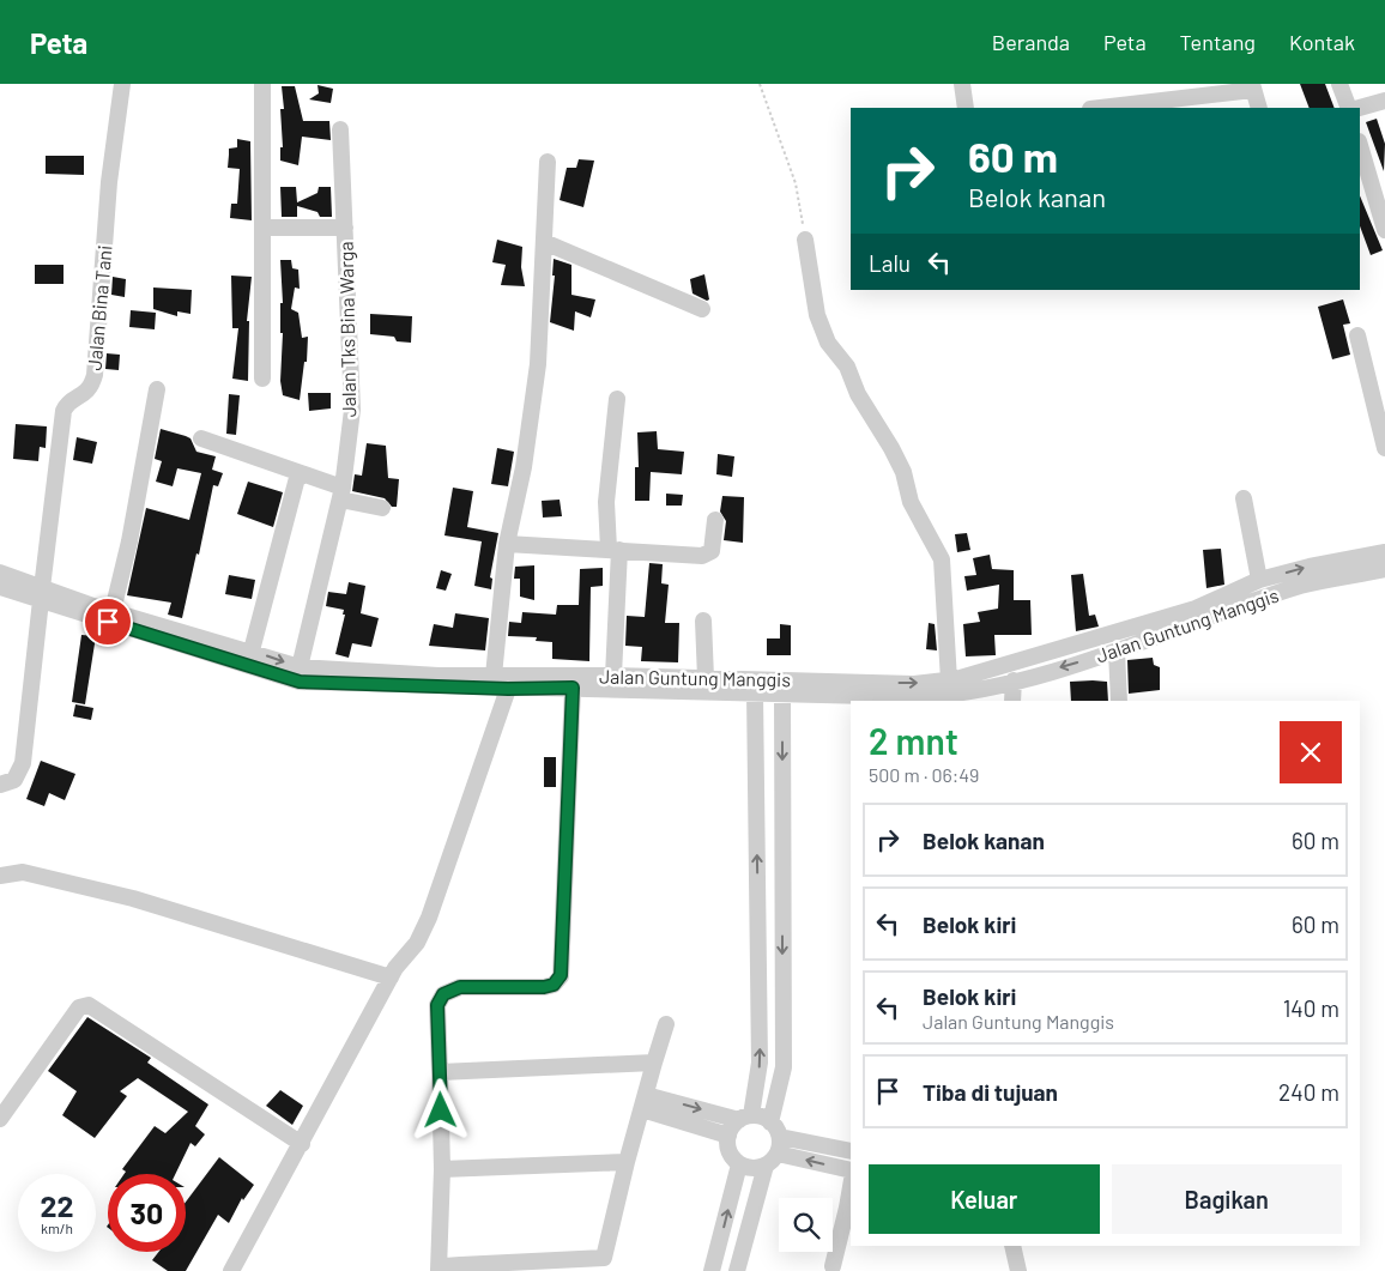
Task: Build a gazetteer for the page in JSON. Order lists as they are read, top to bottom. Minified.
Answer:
{"streets":{"street":["Jalan Bina Tani","Jalan Tks Bina Warga","Jalan Guntung Manggis"]},"crossings":[["Jalan Bina Tani","Jalan Guntung Manggis"],["Jalan Tks Bina Warga","Jalan Guntung Manggis"]],"page":{"header":"Peta","nav":["Beranda","Peta","Tentang","Kontak"],"turn":["60 m","Belok kanan"],"then":"Lalu","heading":["2 mnt","500 m · 06:49"],"list":[{"name":"Belok kanan","value":"60 m"},{"name":"Belok kiri","value":"60 m"},{"name":"Belok kiri","note":"Jalan Guntung Manggis","value":"140 m"},{"name":"Tiba di tujuan","value":"240 m"}],"buttons":["Keluar","Bagikan"],"speed":"22 km/h","limit":"30"}}
